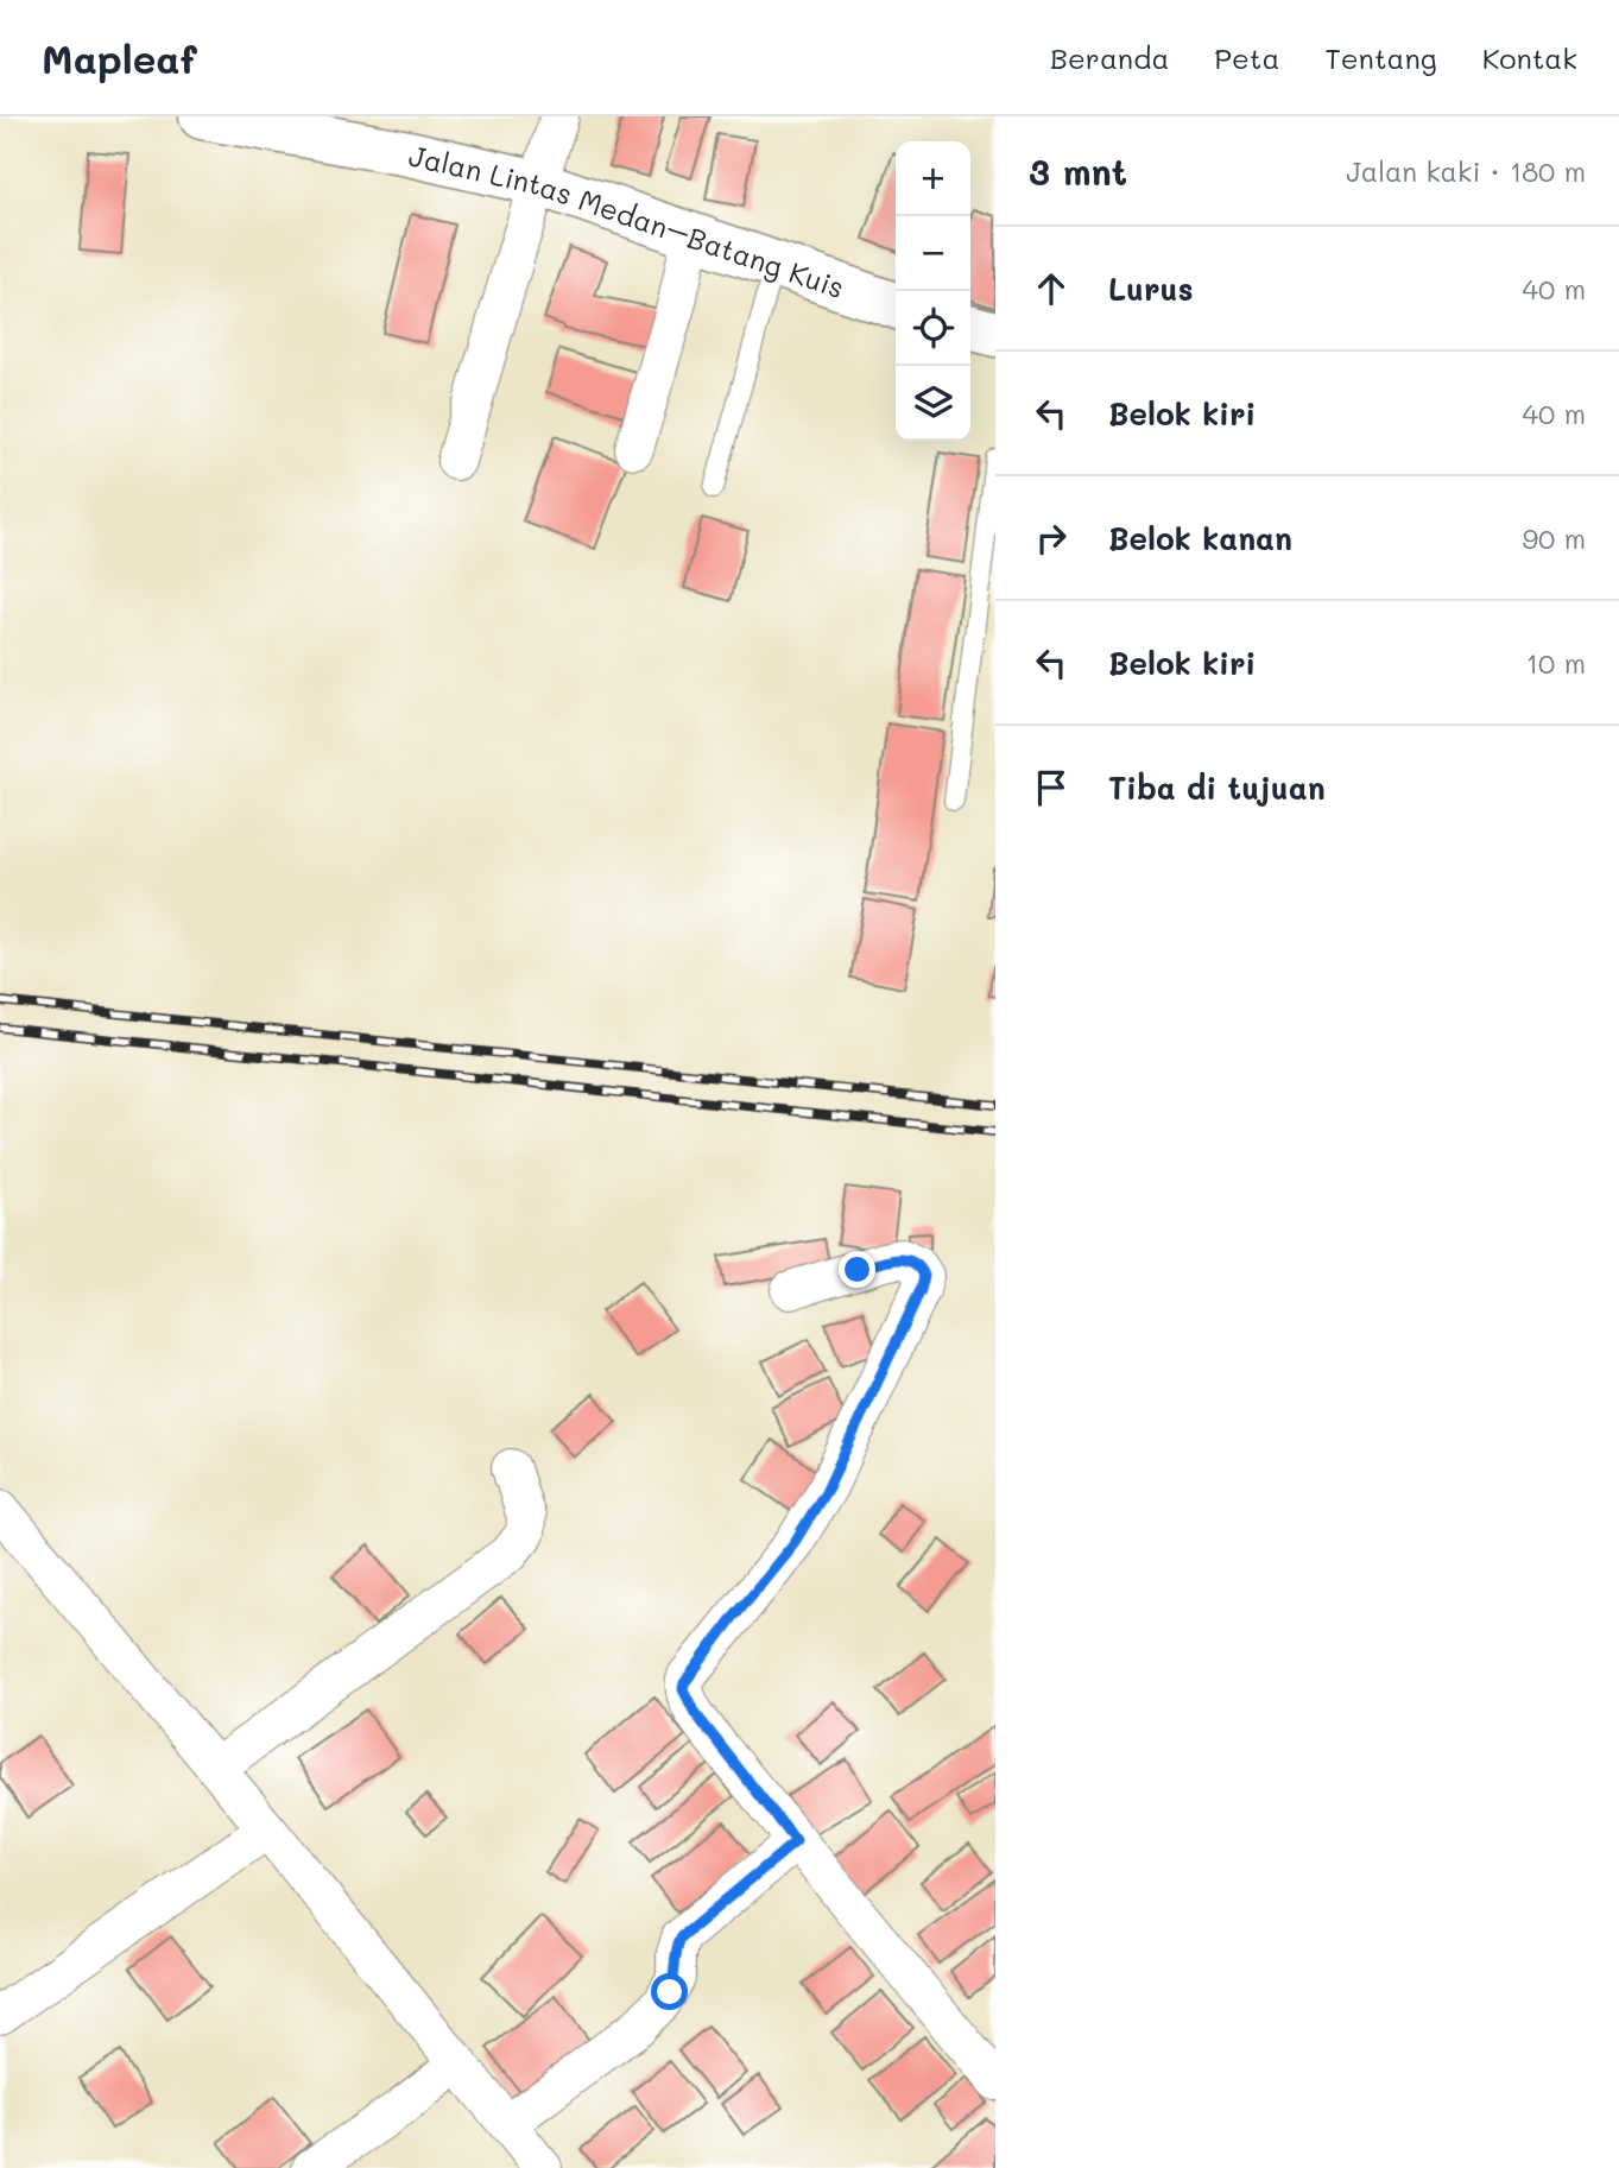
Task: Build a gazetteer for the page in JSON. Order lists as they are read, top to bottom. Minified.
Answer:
{"streets":{"highway":["Jalan Lintas Medan–Batang Kuis"]},"page":{"header":"Mapleaf","nav":["Beranda","Peta","Tentang","Kontak"],"heading":["3 mnt","Jalan kaki · 180 m"],"map_buttons":["+","−"],"list":[["Lurus","40 m"],["Belok kiri","40 m"],["Belok kanan","90 m"],["Belok kiri","10 m"],"Tiba di tujuan"]}}
